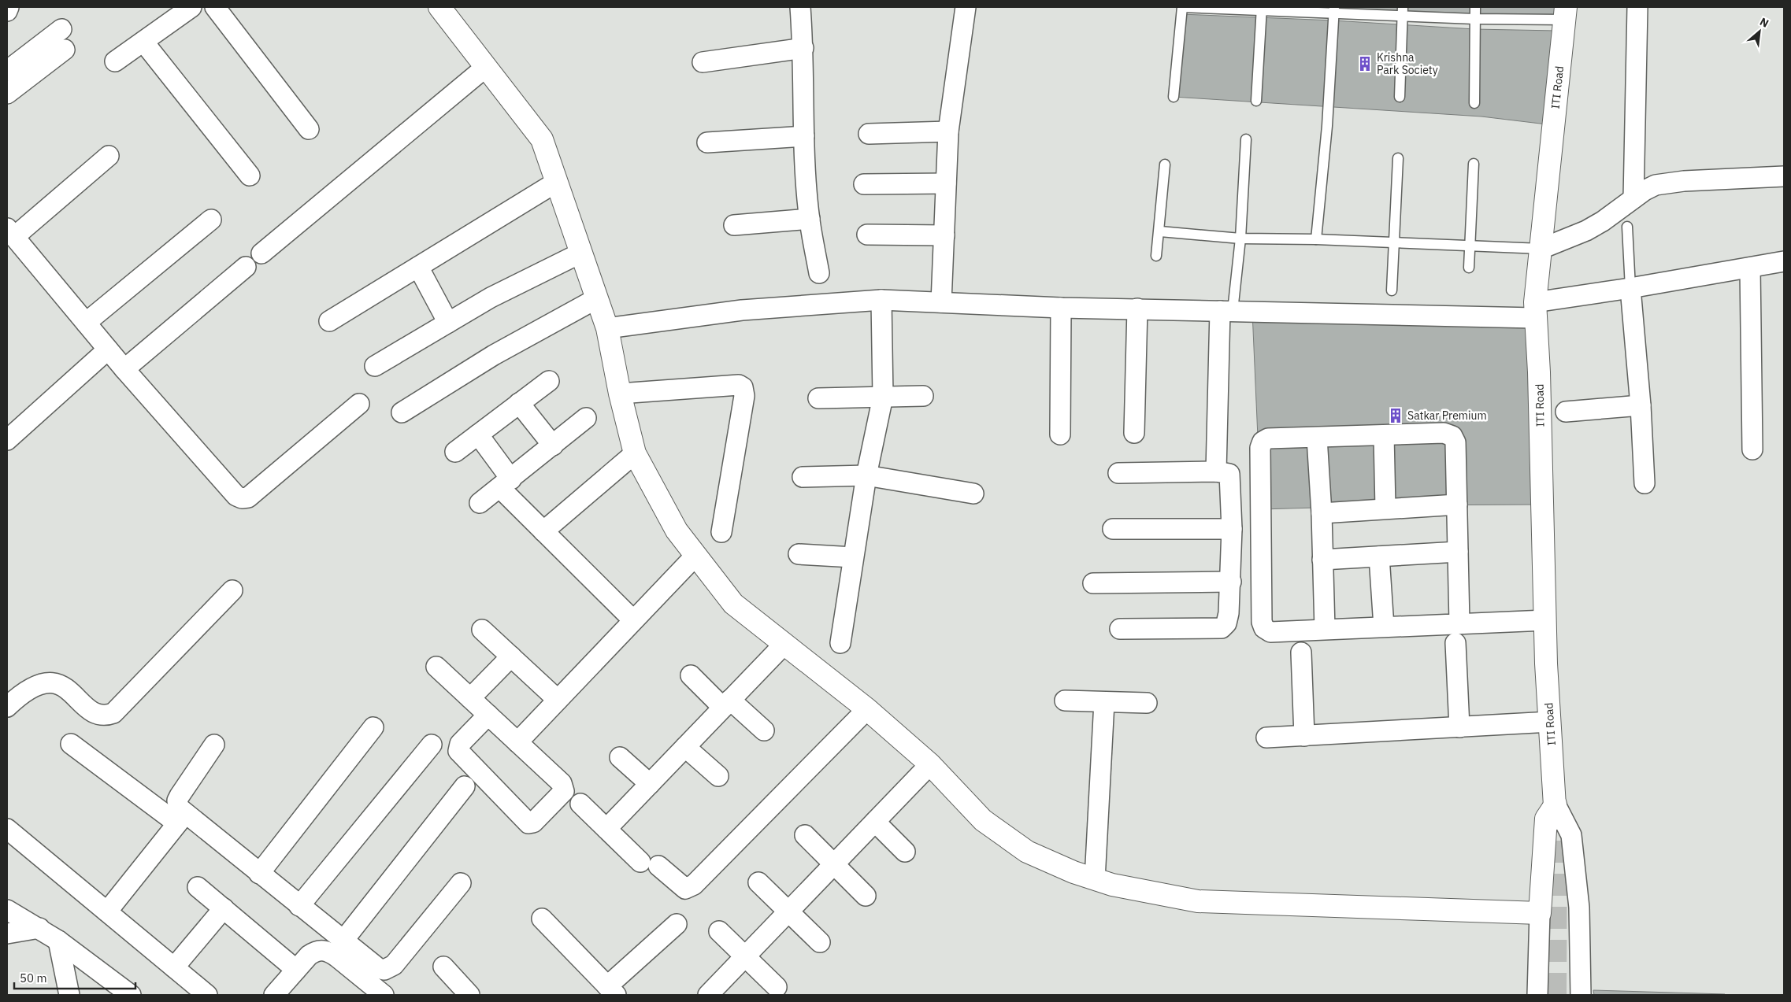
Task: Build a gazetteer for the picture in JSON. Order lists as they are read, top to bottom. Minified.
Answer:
{"streets":{"street":["ITI Road"]},"places":{"building":["Krishna Park Society","Satkar Premium"]},"scale_bar":"50 m","north":"top right"}
